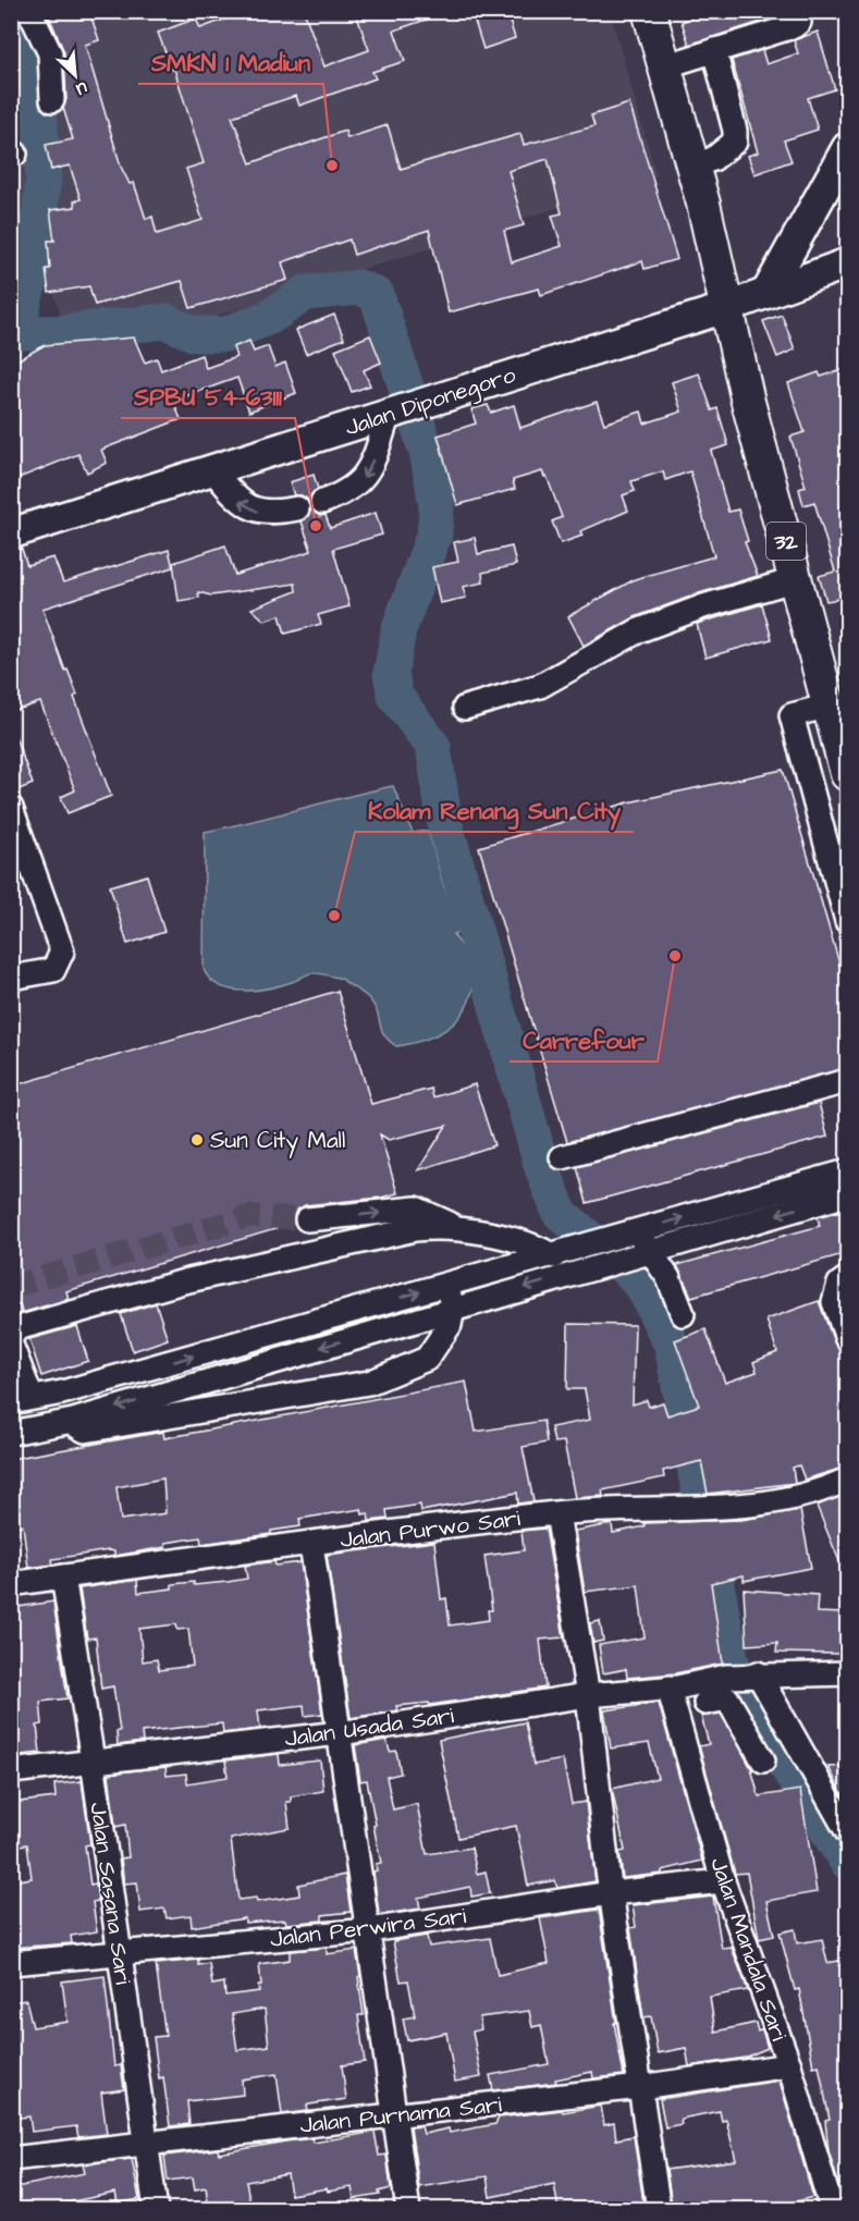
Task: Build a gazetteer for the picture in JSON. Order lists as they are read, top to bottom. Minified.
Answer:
{"streets":{"highway":["32"],"main road":["Jalan Diponegoro"],"street":["Jalan Purwo Sari","Jalan Usada Sari","Jalan Sasana Sari","Jalan Perwira Sari","Jalan Mandala Sari","Jalan Purnama Sari"]},"crossings":[["Jalan Diponegoro","32"],["Jalan Purwo Sari","Jalan Sasana Sari"],["Jalan Usada Sari","Jalan Sasana Sari"],["Jalan Usada Sari","Jalan Mandala Sari"],["Jalan Sasana Sari","Jalan Perwira Sari"],["Jalan Sasana Sari","Jalan Purnama Sari"],["Jalan Perwira Sari","Jalan Mandala Sari"],["Jalan Mandala Sari","Jalan Purnama Sari"]],"places":["SMKN 1 Madiun","SPBU 54-63111","Kolam Renang Sun City","Carrefour","Sun City Mall"],"north":"bottom right"}
